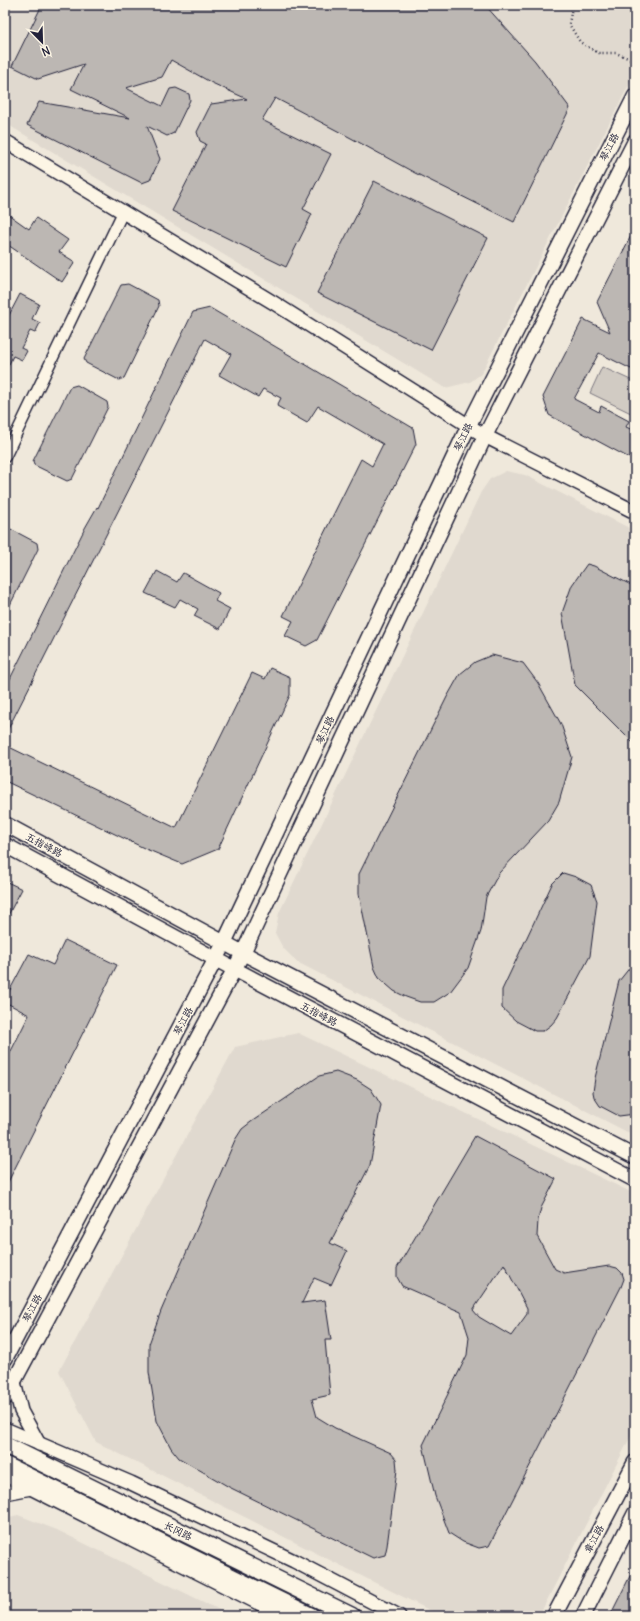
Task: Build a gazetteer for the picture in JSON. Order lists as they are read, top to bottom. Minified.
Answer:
{"streets":{"main road":["琴江路","五指峰路","长冈路","章江路"]},"crossings":[["琴江路","五指峰路"]],"north":"bottom right"}
